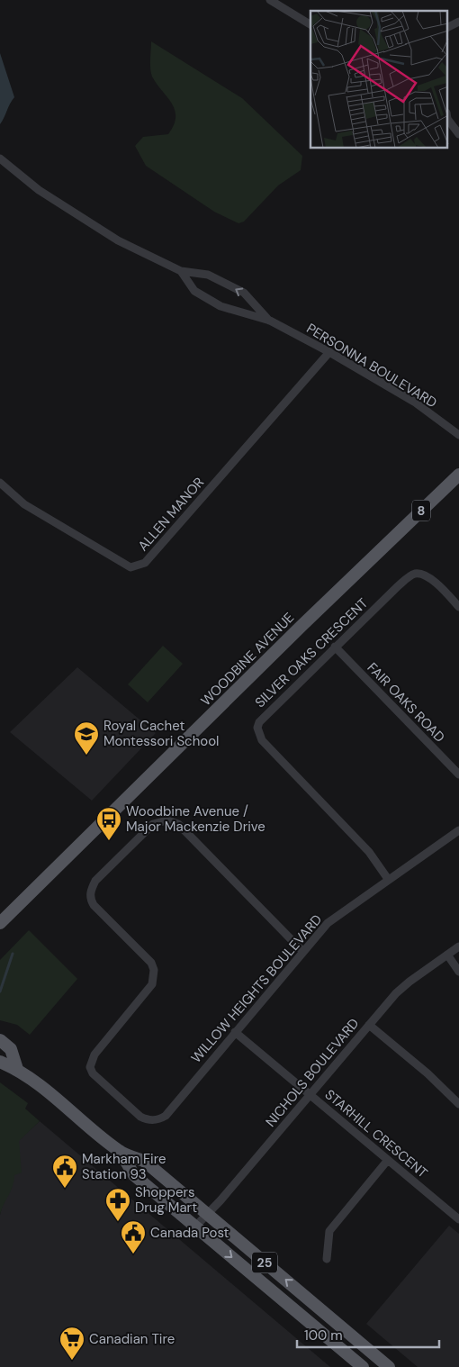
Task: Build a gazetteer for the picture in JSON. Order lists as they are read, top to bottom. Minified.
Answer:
{"streets":{"main road":["8","WOODBINE AVENUE","25"],"street":["PERSONNA BOULEVARD","ALLEN MANOR","SILVER OAKS CRESCENT","FAIR OAKS ROAD","WILLOW HEIGHTS BOULEVARD","NICHOLS BOULEVARD","STARHILL CRESCENT"]},"crossings":[["PERSONNA BOULEVARD","ALLEN MANOR"],["SILVER OAKS CRESCENT","FAIR OAKS ROAD"],["SILVER OAKS CRESCENT","WILLOW HEIGHTS BOULEVARD"],["WILLOW HEIGHTS BOULEVARD","STARHILL CRESCENT"],["NICHOLS BOULEVARD","STARHILL CRESCENT"],["NICHOLS BOULEVARD","25"]],"places":{"school or university":["Royal Cachet Montessori School"],"bus stop":["Woodbine Avenue / Major Mackenzie Drive"],"public building":["Markham Fire Station 93","Canada Post"],"pharmacy":["Shoppers Drug Mart"],"supermarket":["Canadian Tire"]},"scale_bar":"100 m"}
